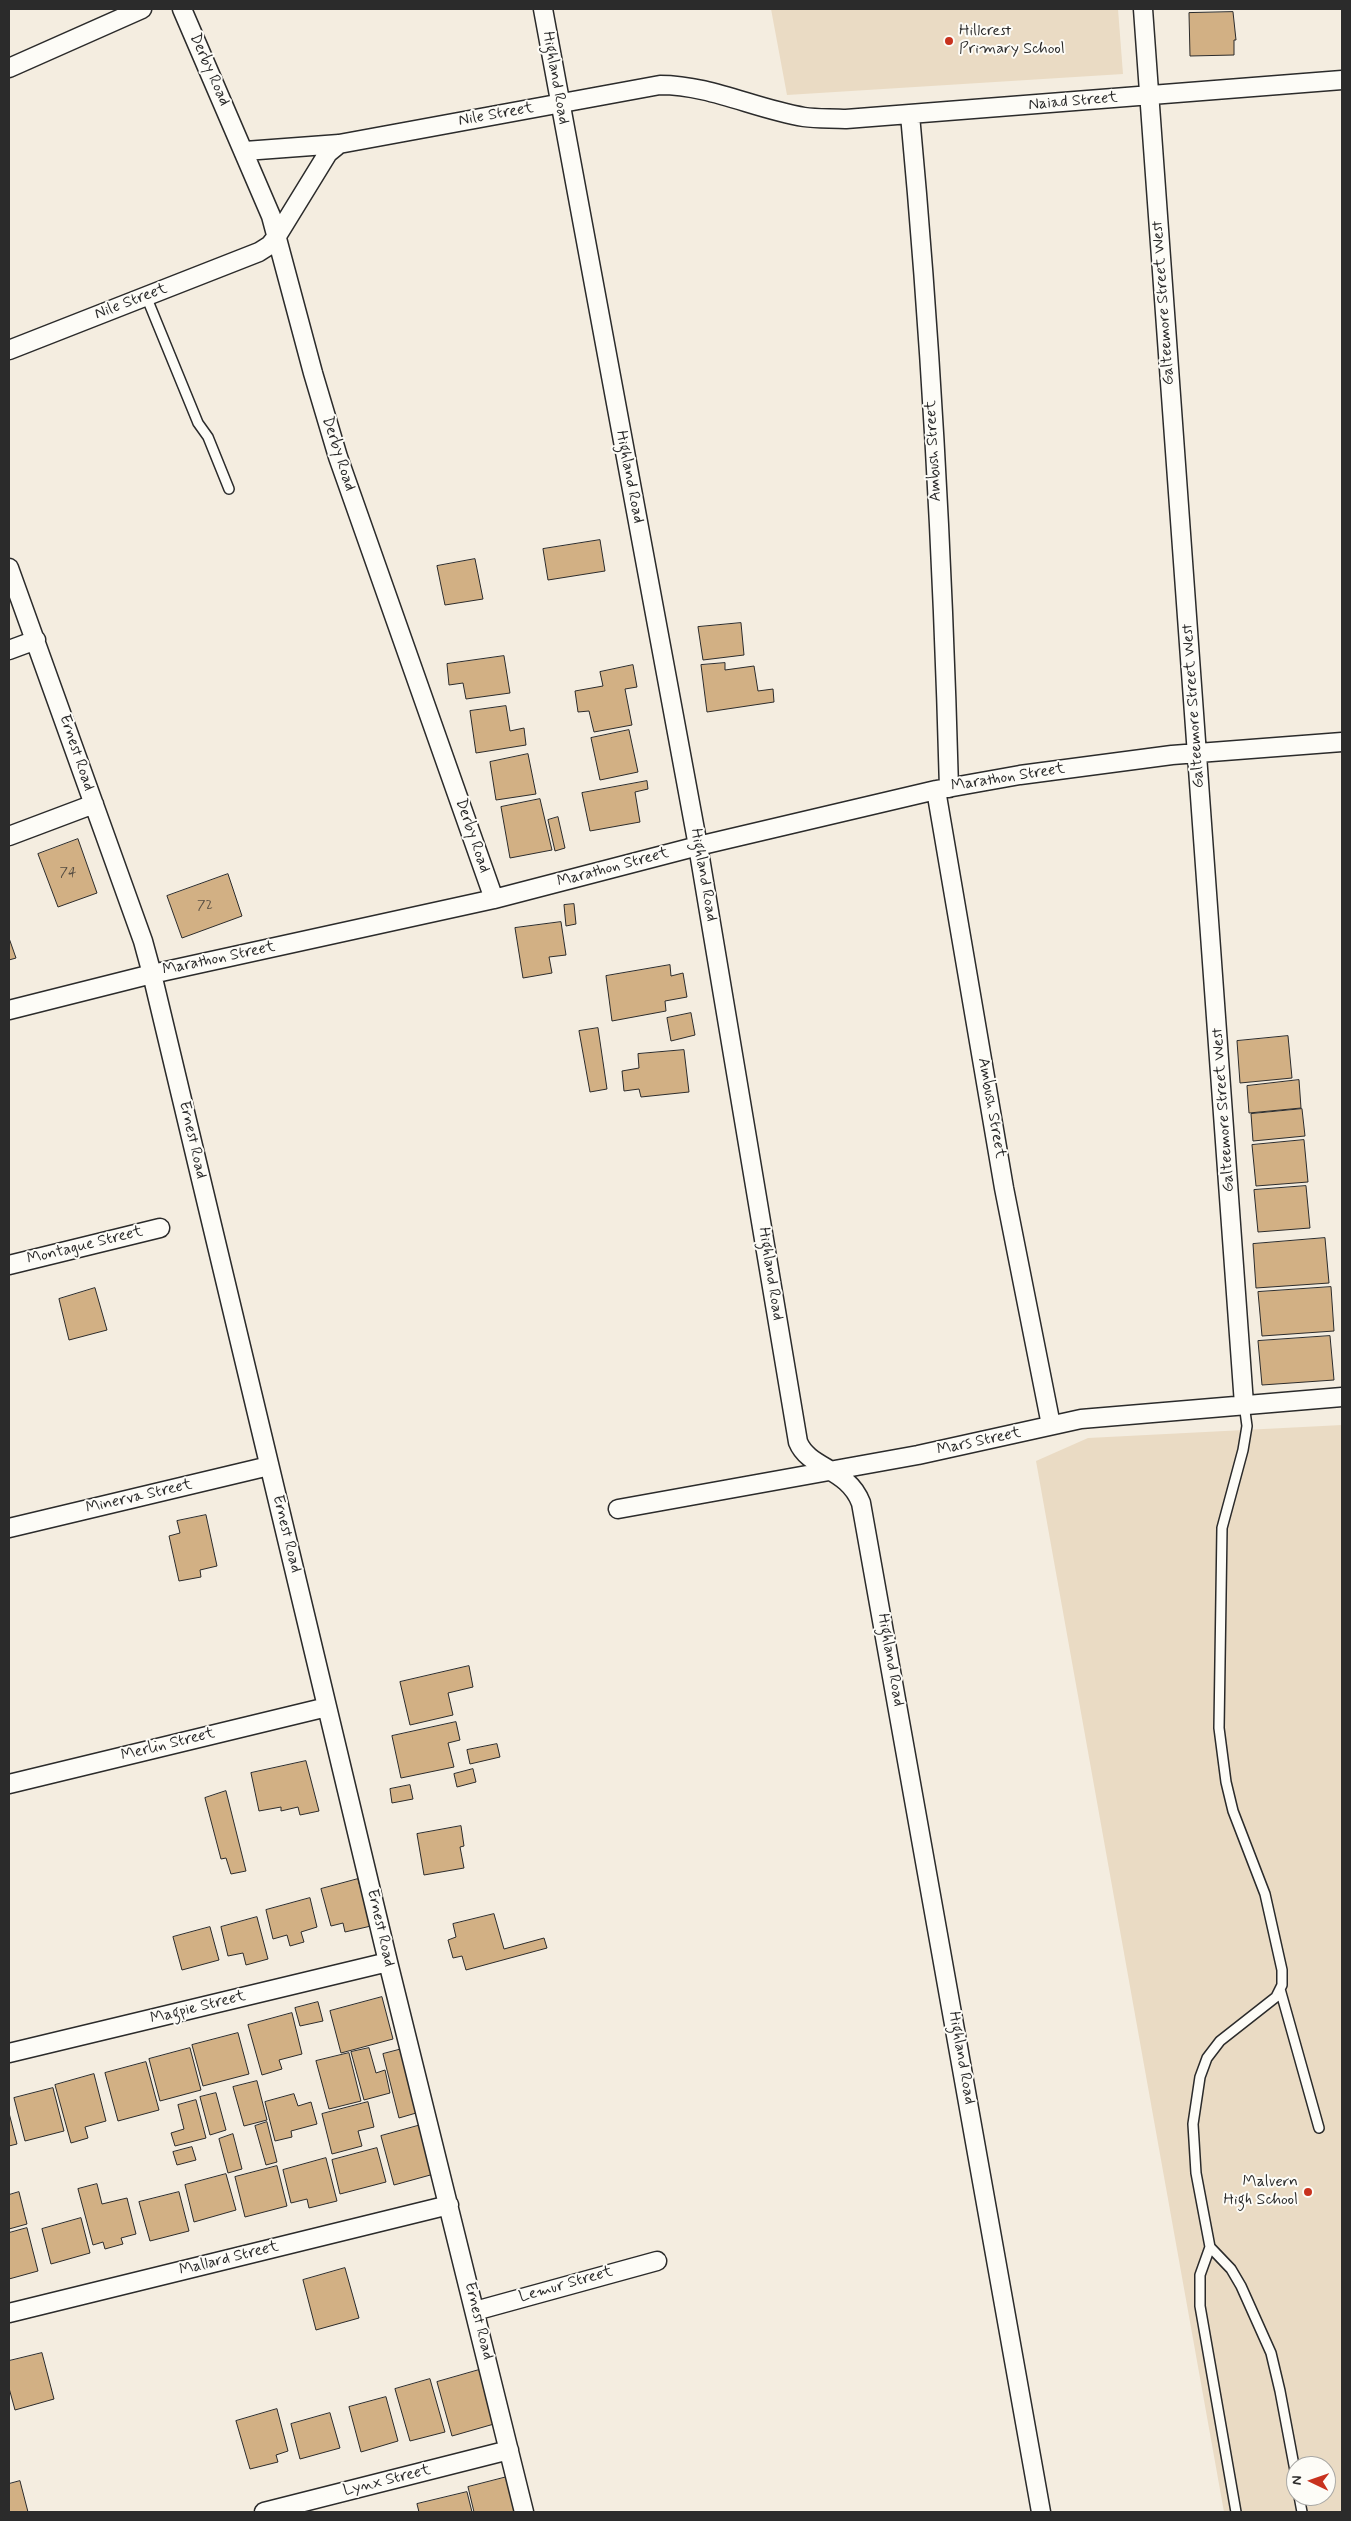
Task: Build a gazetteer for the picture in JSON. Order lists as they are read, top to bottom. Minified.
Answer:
{"streets":{"street":["Derby Road","Highland Road","Naiad Street","Nile Street","Galteemore Street West","Ambush Street","Ernest Road","Marathon Street","Montague Street","Mars Street","Minerva Street","Merlin Street","Magpie Street","Mallard Street","Lemur Street","Lynx Street"]},"crossings":[["Derby Road","Nile Street"],["Derby Road","Marathon Street"],["Highland Road","Nile Street"],["Highland Road","Marathon Street"],["Highland Road","Mars Street"],["Naiad Street","Nile Street"],["Naiad Street","Galteemore Street West"],["Naiad Street","Ambush Street"],["Galteemore Street West","Marathon Street"],["Galteemore Street West","Mars Street"],["Ambush Street","Marathon Street"],["Ambush Street","Mars Street"],["Ernest Road","Marathon Street"],["Ernest Road","Minerva Street"],["Ernest Road","Merlin Street"],["Ernest Road","Magpie Street"],["Ernest Road","Mallard Street"],["Ernest Road","Lemur Street"],["Ernest Road","Lynx Street"]],"places":["Hillcrest Primary School","Malvern High School"],"house_numbers":["74","72"],"north":"left"}
